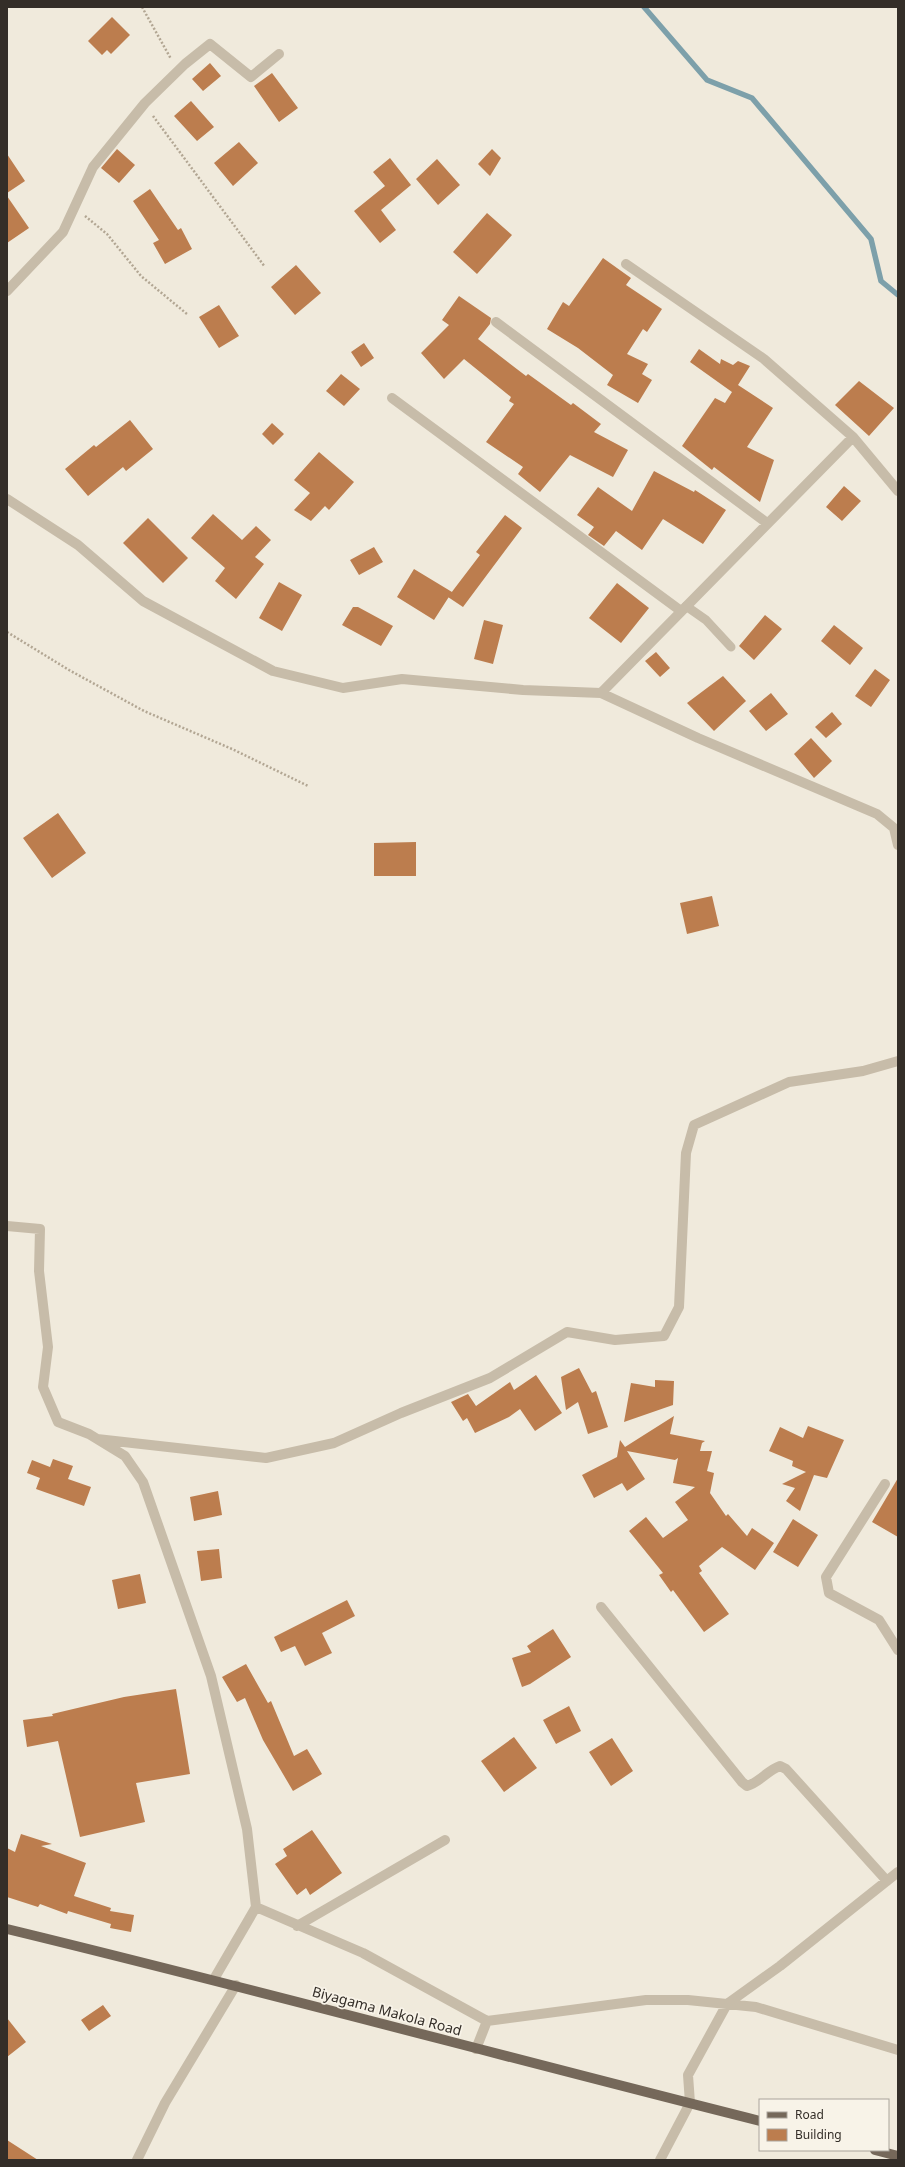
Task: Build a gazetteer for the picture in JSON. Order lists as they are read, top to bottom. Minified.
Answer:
{"streets":{"main road":["Biyagama Makola Road"]},"legend":["Road","Building"]}
